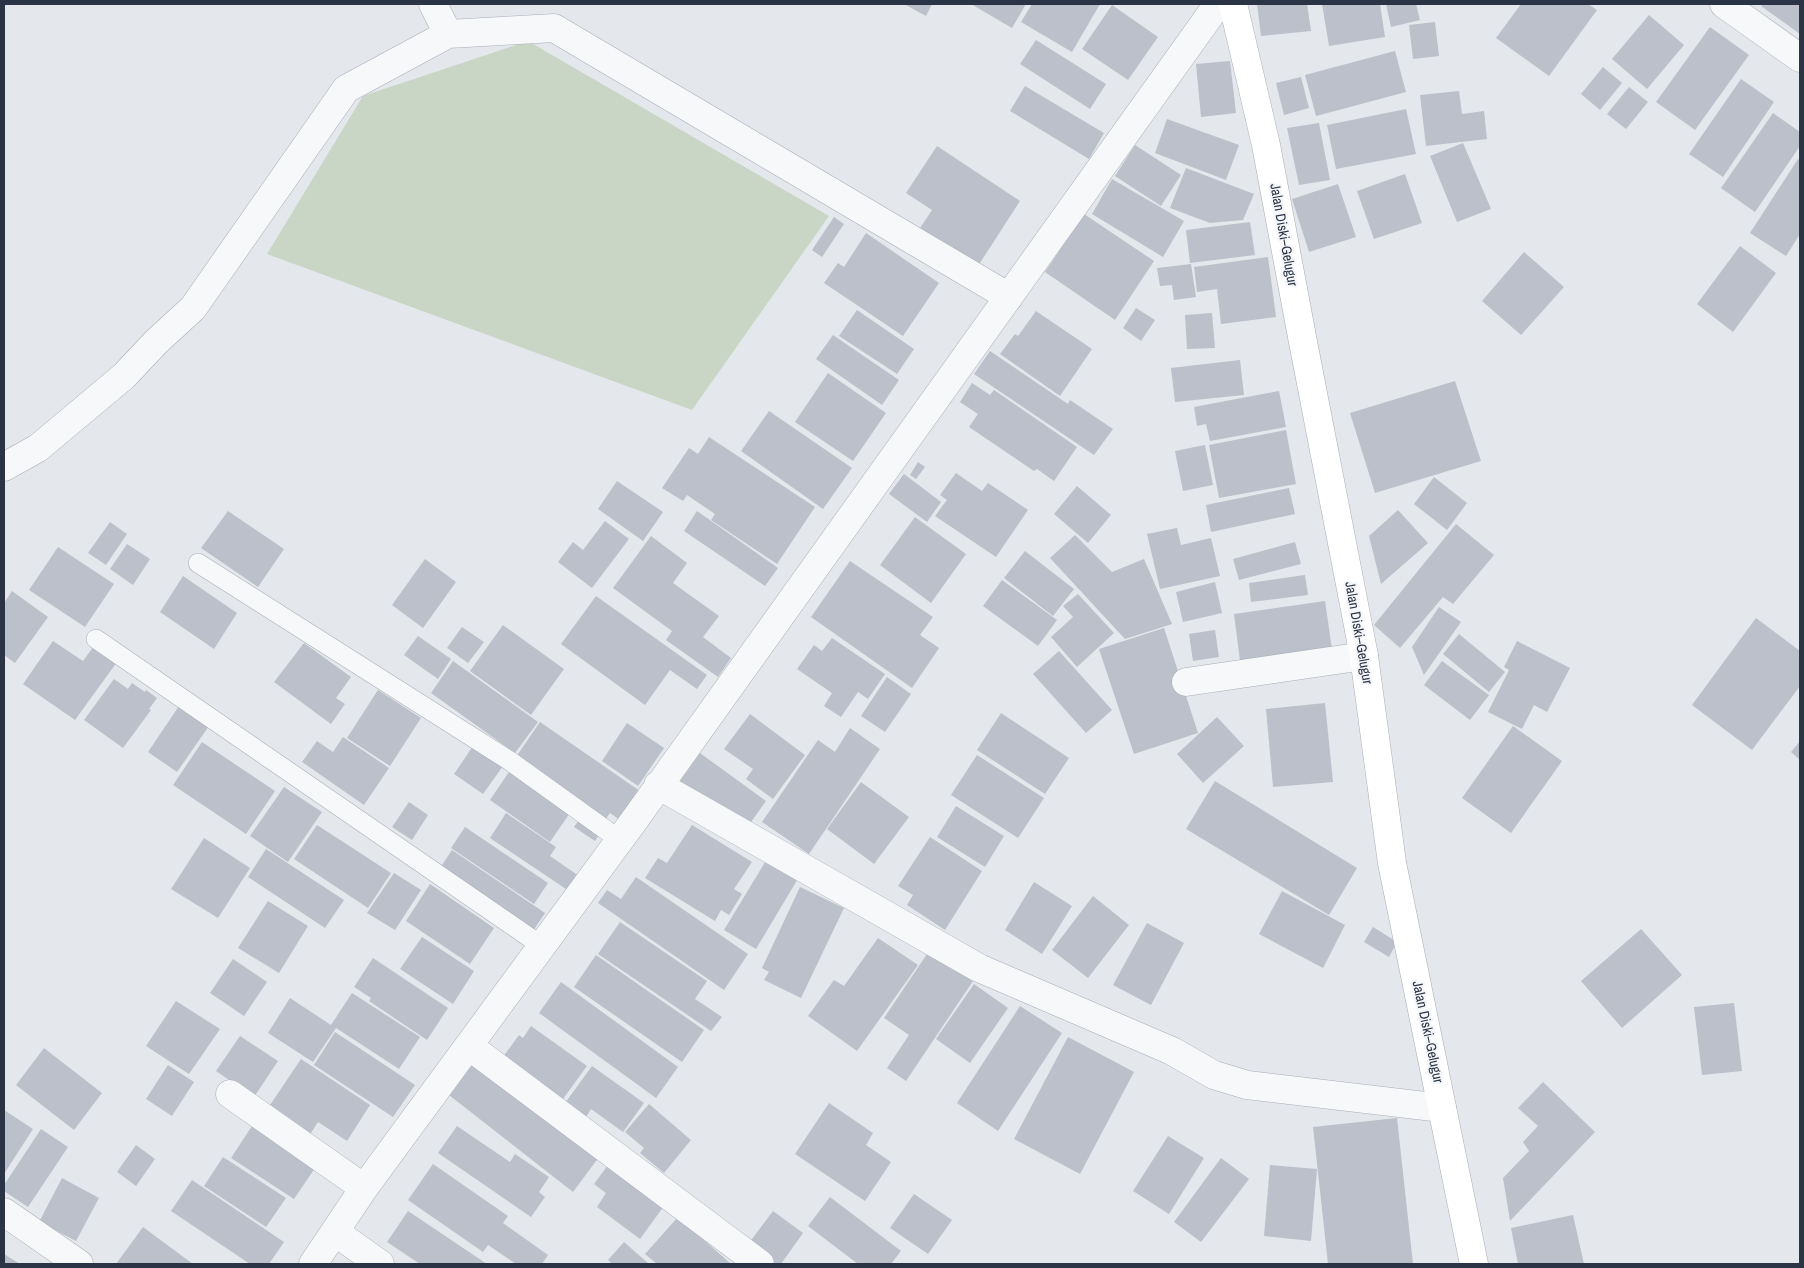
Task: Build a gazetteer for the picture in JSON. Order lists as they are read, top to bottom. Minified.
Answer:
{"streets":{"main road":["Jalan Diski–Gelugur"]}}
